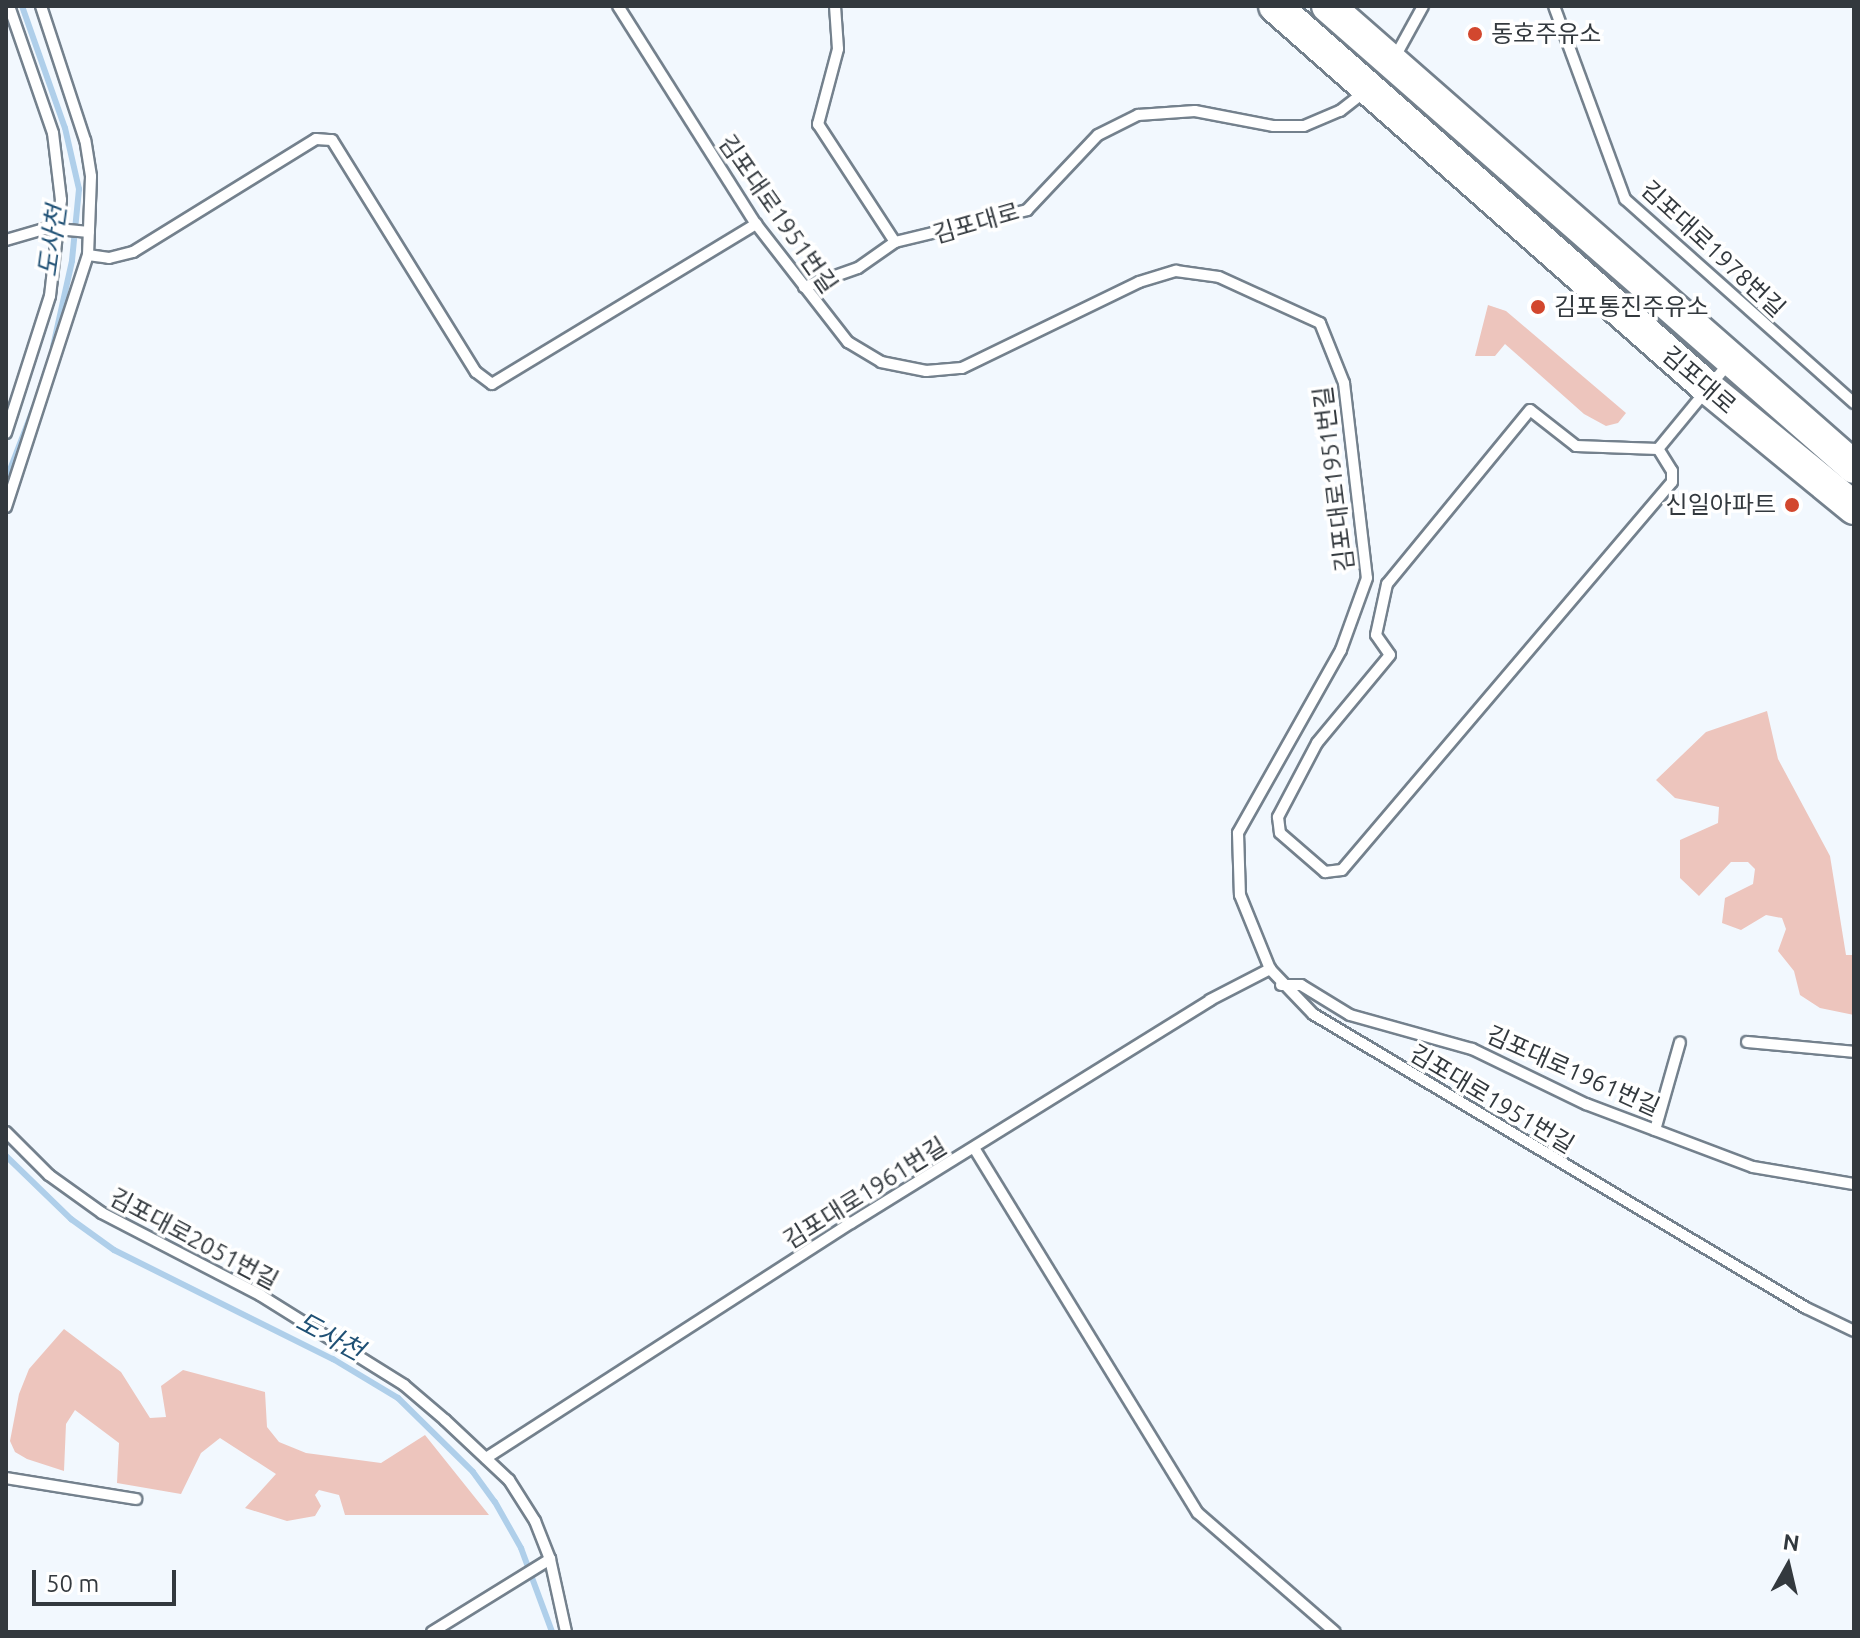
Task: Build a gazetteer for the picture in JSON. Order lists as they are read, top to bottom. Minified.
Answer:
{"streets":{"main road":["김포대로"],"lane":["김포대로1951번길","김포대로1978번길","김포대로1961번길","김포대로2051번길"]},"crossings":[["김포대로1951번길","김포대로"],["김포대로1951번길","김포대로1961번길"],["김포대로1961번길","김포대로2051번길"]],"water":["도사천"],"places":["동호주유소","김포통진주유소","신일아파트"],"scale_bar":"50 m","north":"top"}
